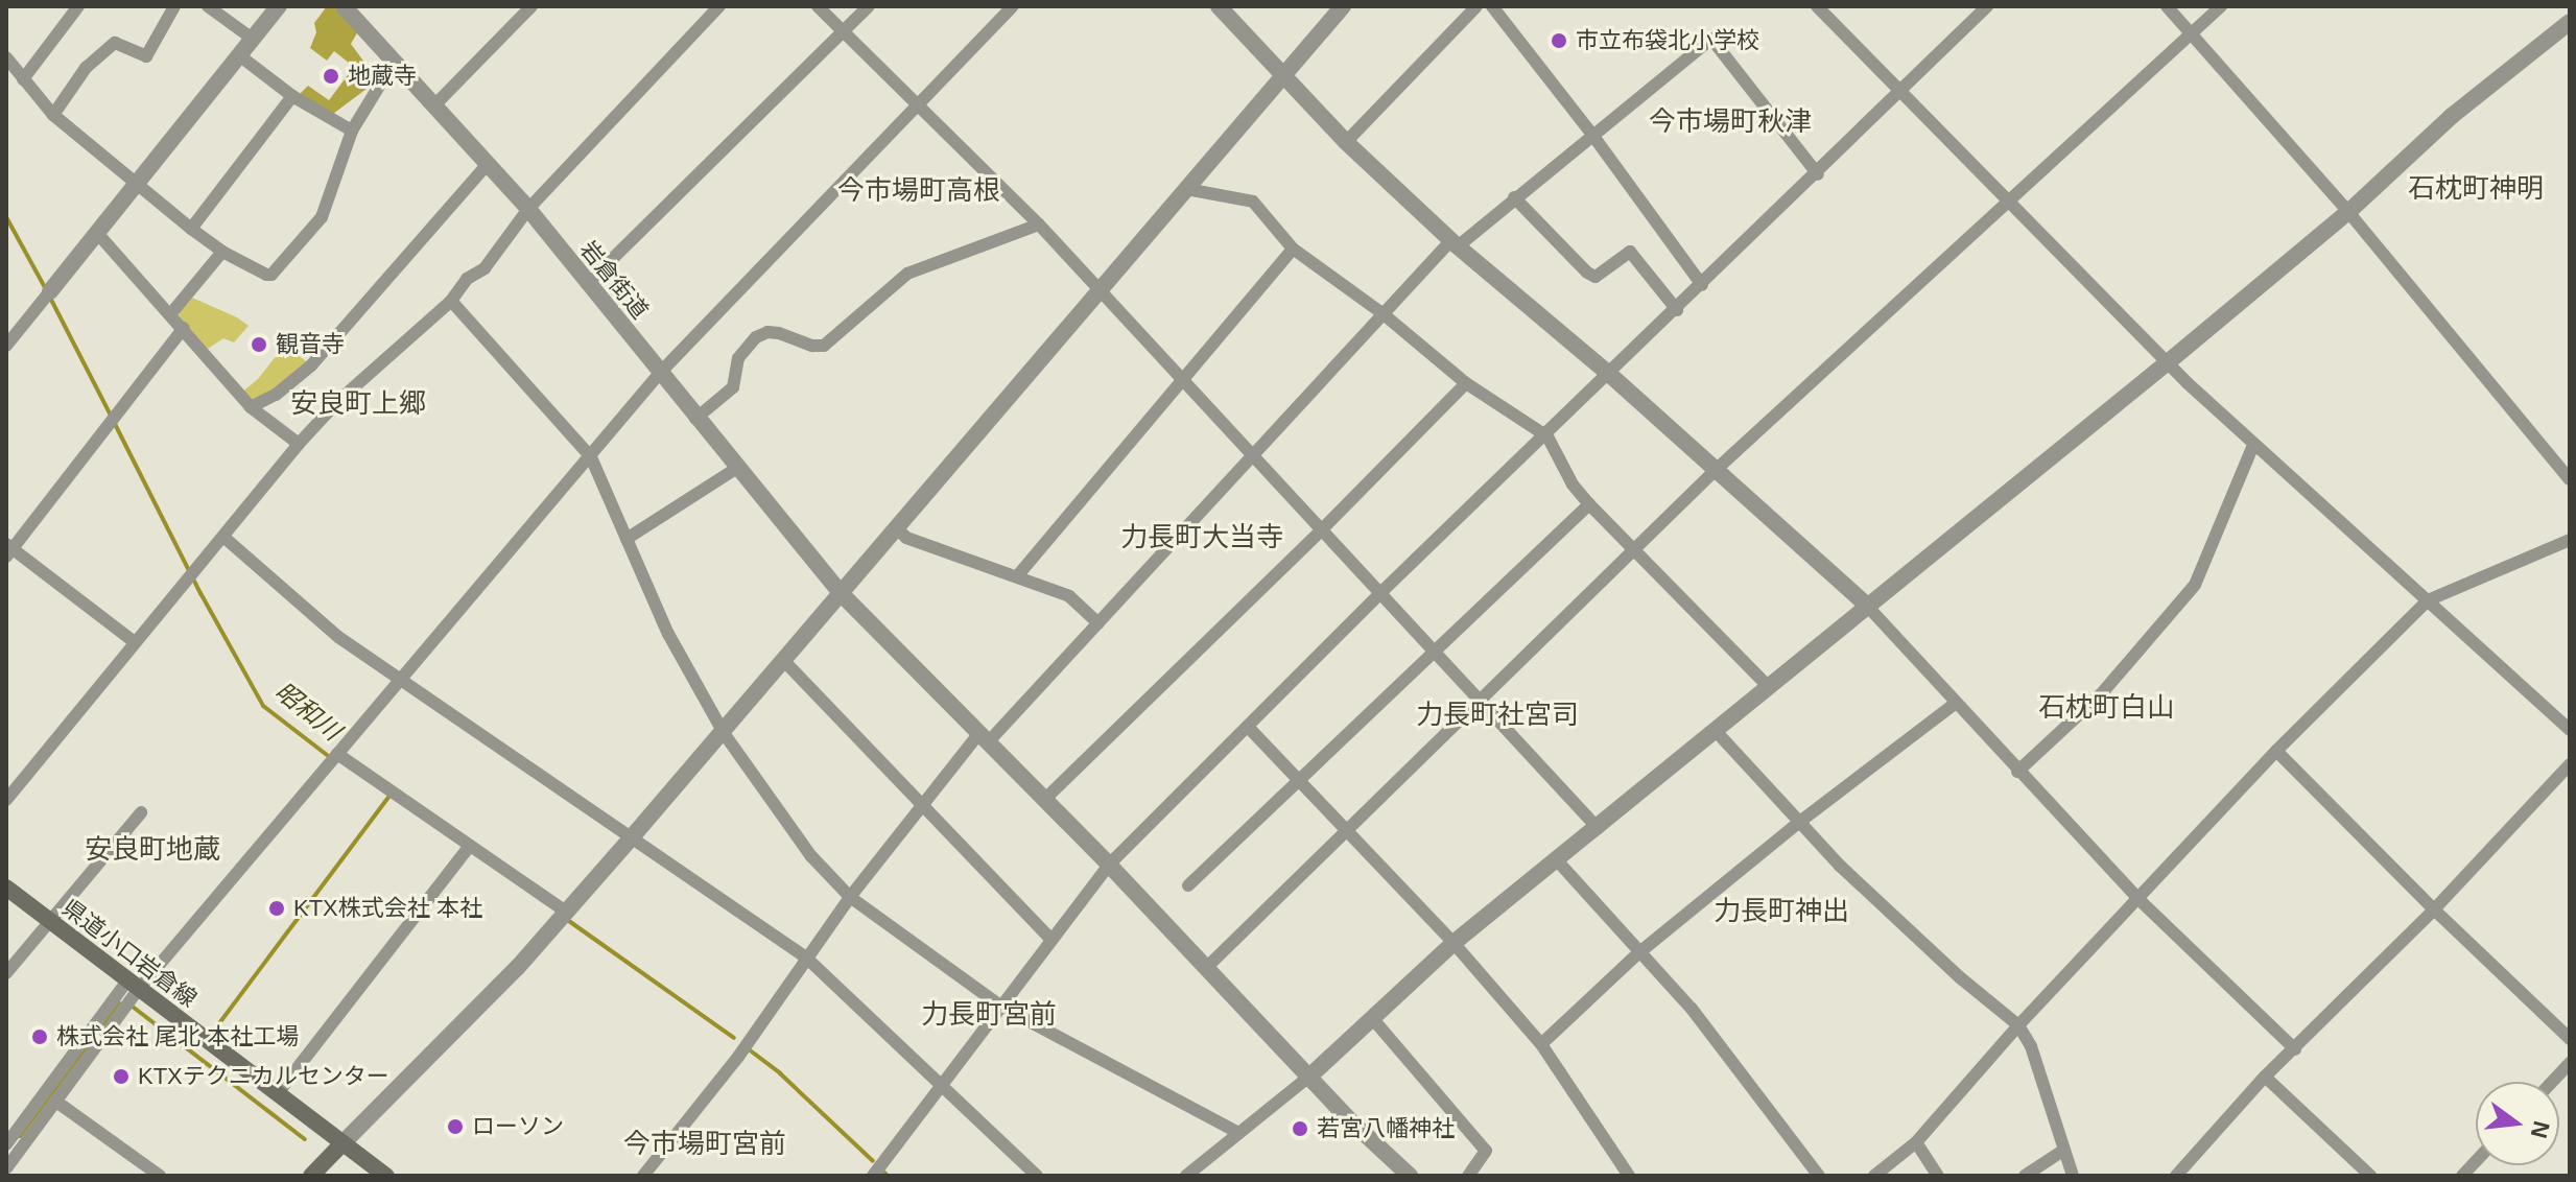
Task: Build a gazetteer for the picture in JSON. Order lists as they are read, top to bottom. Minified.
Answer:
{"streets":{"main road":["県道小口岩倉線"],"street":["岩倉街道"]},"districts":["今市場町秋津","石枕町神明","今市場町高根","安良町上郷","力長町大当寺","石枕町白山","力長町社宮司","安良町地蔵","力長町神出","力長町宮前","今市場町宮前"],"water":["昭和川"],"places":["市立布袋北小学校","地蔵寺","観音寺","KTX株式会社 本社","株式会社 尾北 本社工場","KTXテクニカルセンター","ローソン","若宮八幡神社"],"north":"right"}
